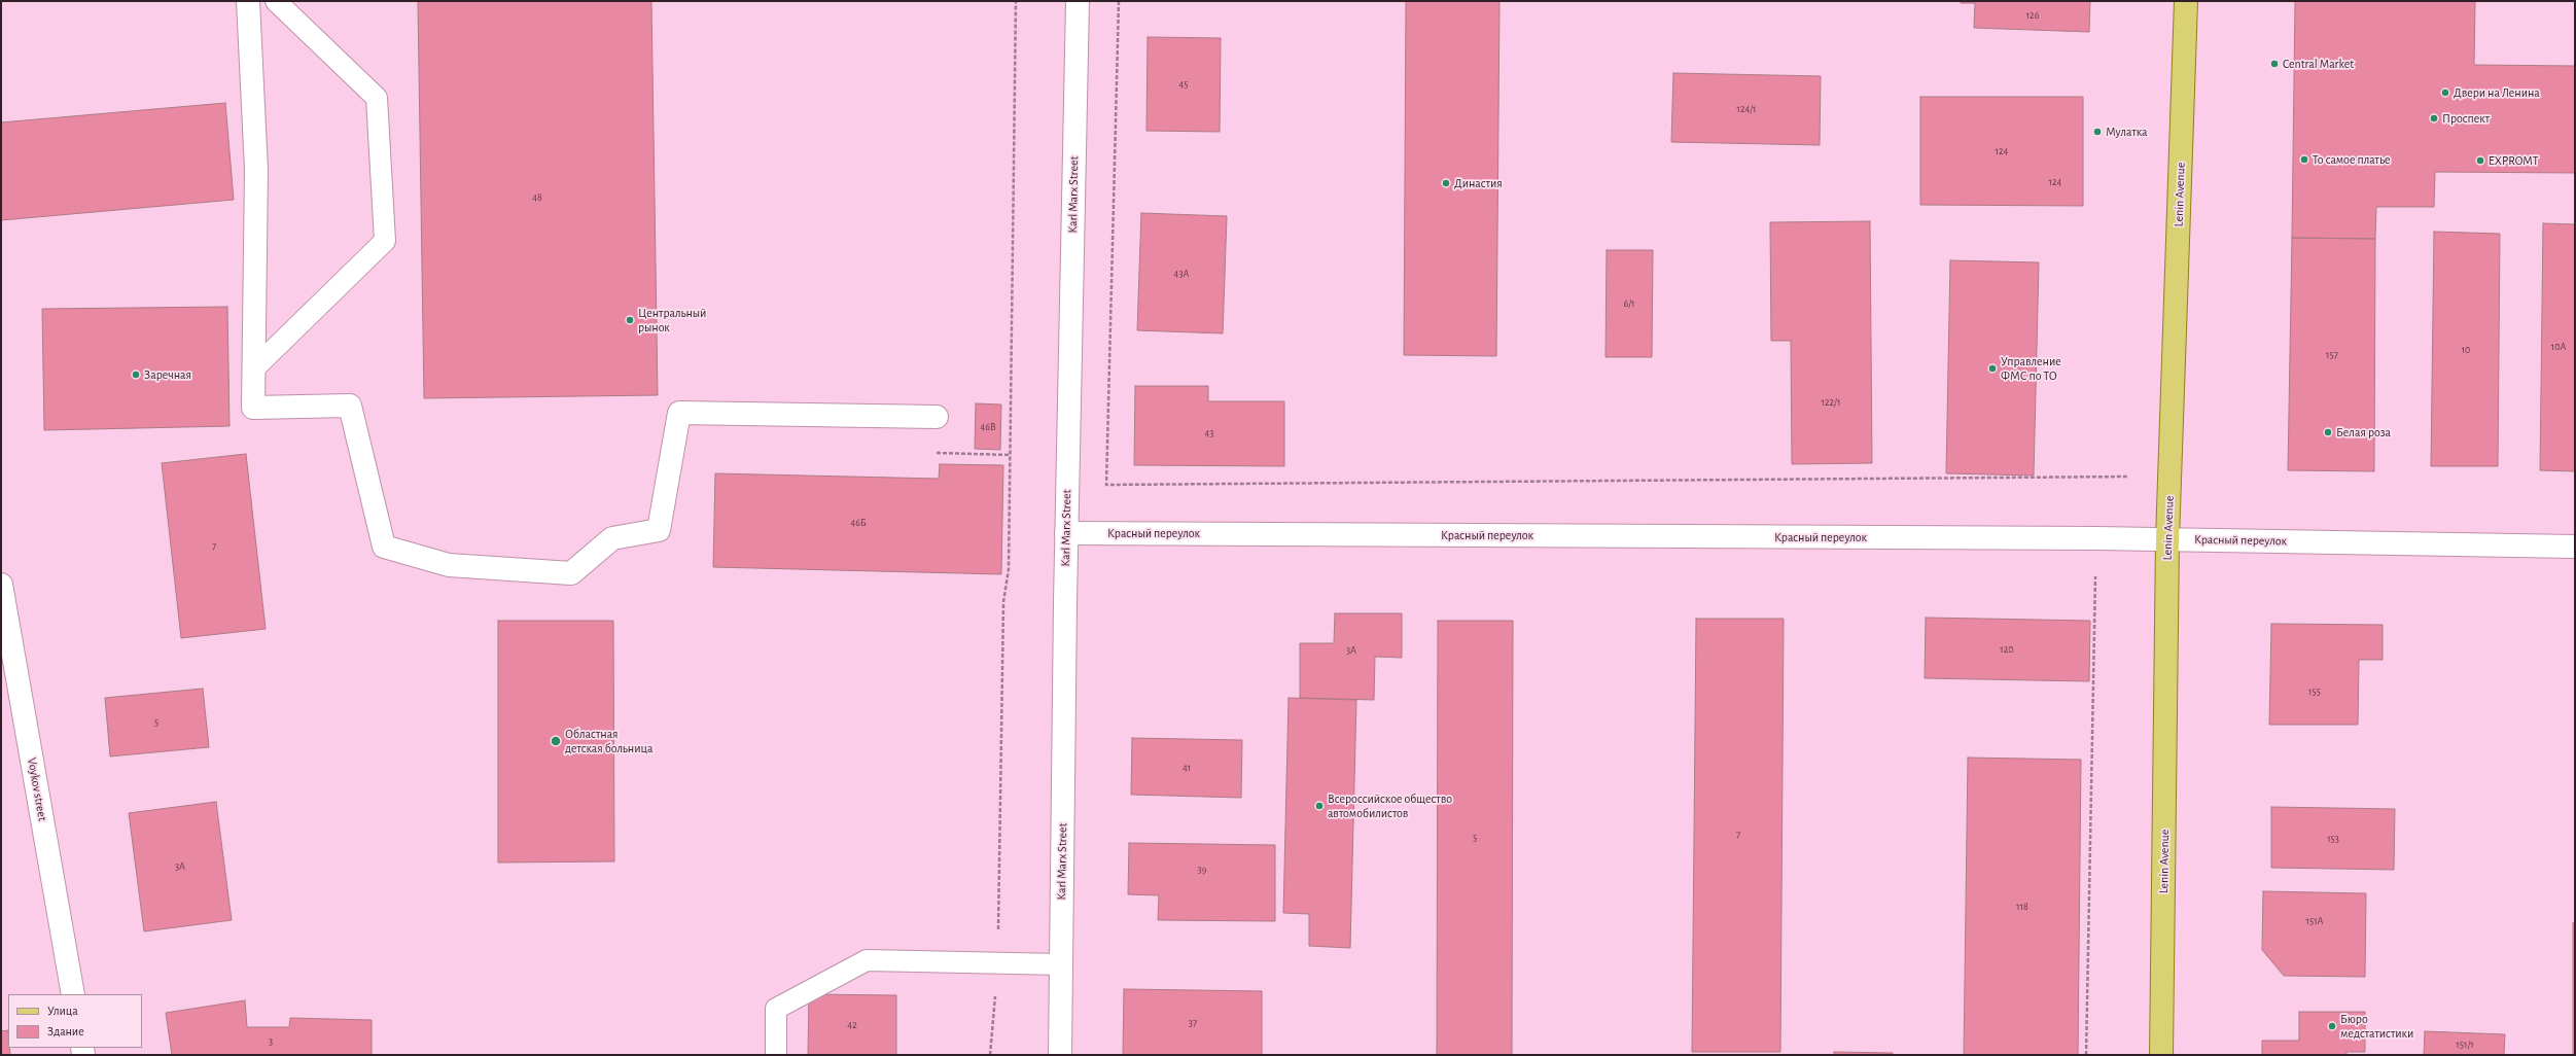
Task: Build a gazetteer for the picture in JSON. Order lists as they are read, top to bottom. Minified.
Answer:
{"streets":{"main road":["Lenin Avenue"],"street":["Karl Marx Street","Красный переулок","Voykov street"]},"crossings":[["Karl Marx Street","Красный переулок"],["Lenin Avenue","Красный переулок"]],"places":["Central Market","Двери на Ленина","Проспект","Мулатка","То самое платье","EXPROMT","Династия","Центральный рынок","Управление ФМС по ТО","Заречная","Белая роза","Областная детская больница","Всероссийское общество автомобилистов","Бюро медстатистики"],"house_numbers":["126","45","124/1","124","124","48","43А","6/1","10А","10","157","122/1","46В","43","46Б","7","120","3А","155","5","41","7","5","153","3А","39","118","151А","37","42","3","151/1"],"legend":["Улица","Здание"]}
